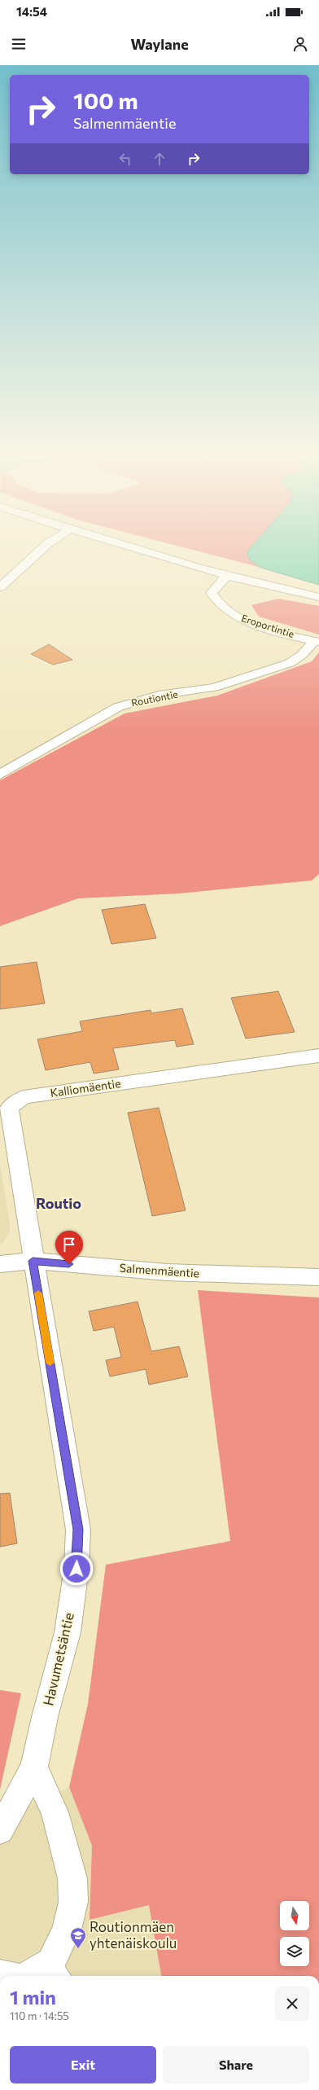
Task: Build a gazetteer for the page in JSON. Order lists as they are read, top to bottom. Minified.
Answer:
{"streets":{"street":["Eroportintie","Routiontie","Kalliomäentie","Salmenmäentie","Havumetsäntie"]},"crossings":[["Eroportintie","Routiontie"],["Kalliomäentie","Salmenmäentie"],["Kalliomäentie","Havumetsäntie"],["Salmenmäentie","Havumetsäntie"]],"districts":["Routio"],"places":{"school or university":["Routionmäen yhtenäiskoulu"]},"north":"bottom","page":{"status":"14:54","header":"Waylane","turn":["100 m","Salmenmäentie"],"heading":["1 min","110 m · 14:55"],"buttons":["Exit","Share"]}}
